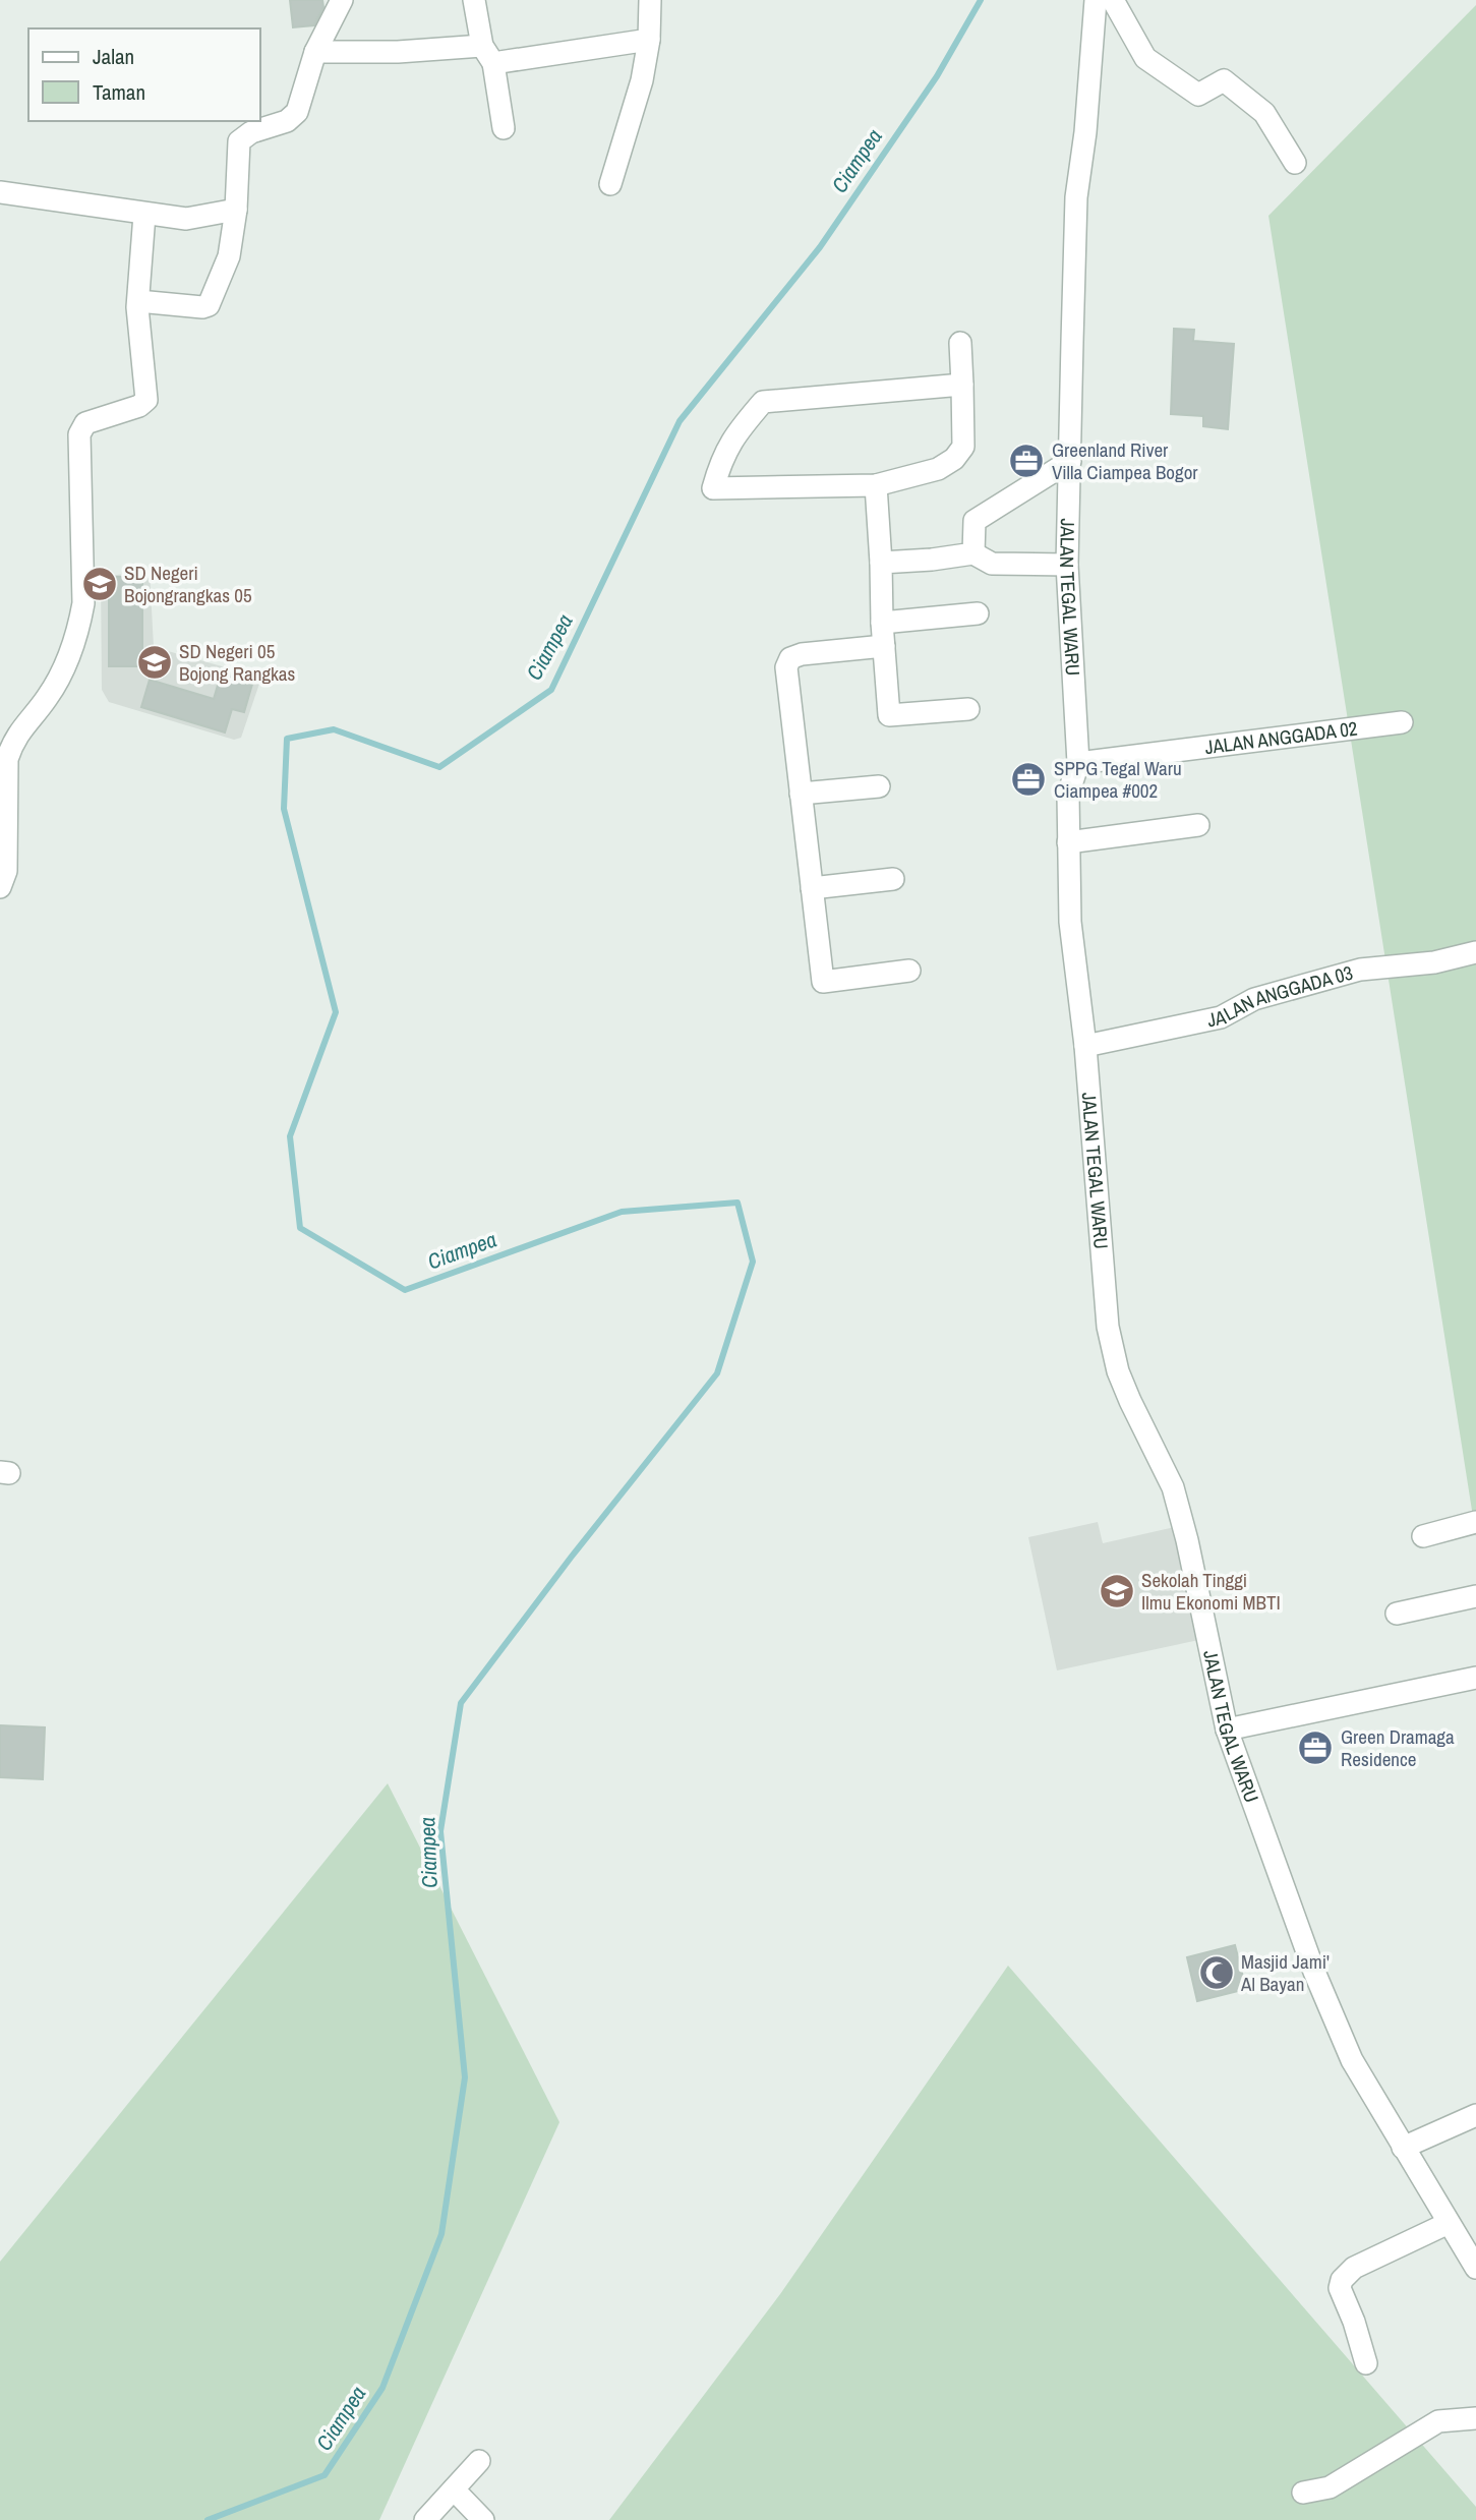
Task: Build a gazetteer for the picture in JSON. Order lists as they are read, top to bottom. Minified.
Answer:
{"streets":{"street":["JALAN TEGAL WARU","JALAN ANGGADA 02","JALAN ANGGADA 03"]},"crossings":[["JALAN TEGAL WARU","JALAN ANGGADA 02"],["JALAN TEGAL WARU","JALAN ANGGADA 03"]],"water":["Ciampea"],"places":{"office":["Greenland River Villa Ciampea Bogor","SPPG Tegal Waru Ciampea #002","Green Dramaga Residence"],"school or university":["SD Negeri Bojongrangkas 05","SD Negeri 05 Bojong Rangkas","Sekolah Tinggi Ilmu Ekonomi MBTI"],"mosque":["Masjid Jami' Al Bayan"]},"legend":["Jalan","Taman"]}
